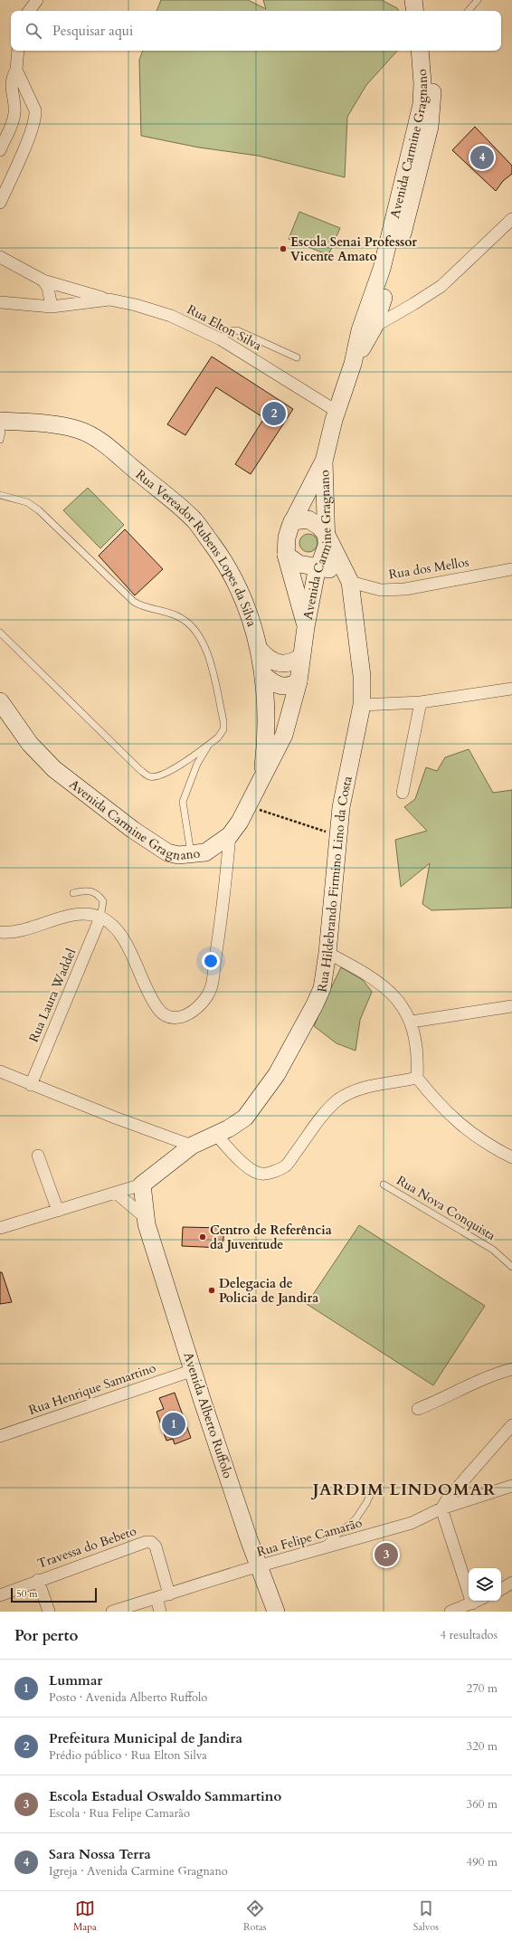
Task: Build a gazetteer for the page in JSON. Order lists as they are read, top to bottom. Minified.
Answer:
{"streets":{"street":["Avenida Carmine Gragnano","Rua Elton Silva","Rua Vereador Rubens Lopes da Silva","Rua dos Mellos","Rua Hildebrando Firmino Lino da Costa","Rua Laura Waddel","Rua Henrique Samartino","Avenida Alberto Ruffolo","Rua Felipe Camarão","Travessa do Bebeto"],"lane":["Rua Nova Conquista"]},"crossings":[["Avenida Carmine Gragnano","Rua Elton Silva"],["Avenida Carmine Gragnano","Rua Vereador Rubens Lopes da Silva"],["Rua dos Mellos","Rua Hildebrando Firmino Lino da Costa"],["Rua Hildebrando Firmino Lino da Costa","Avenida Alberto Ruffolo"],["Rua Henrique Samartino","Avenida Alberto Ruffolo"],["Avenida Alberto Ruffolo","Rua Felipe Camarão"],["Rua Felipe Camarão","Travessa do Bebeto"]],"districts":["JARDIM LINDOMAR"],"places":["Escola Senai Professor Vicente Amato","Centro de Referência da Juventude","Delegacia de Policia de Jandira"],"scale_bar":"50 m","page":{"search":"Pesquisar aqui","pins":["4","2","1","3"],"scale":"50 m","heading":["Por perto","4 resultados"],"list":[{"mark":"1","name":"Lummar","note":"Posto · Avenida Alberto Ruffolo","value":"270 m"},{"mark":"2","name":"Prefeitura Municipal de Jandira","note":"Prédio público · Rua Elton Silva","value":"320 m"},{"mark":"3","name":"Escola Estadual Oswaldo Sammartino","note":"Escola · Rua Felipe Camarão","value":"360 m"},{"mark":"4","name":"Sara Nossa Terra","note":"Igreja · Avenida Carmine Gragnano","value":"490 m"}],"nav":["Mapa","Rotas","Salvos"]}}
